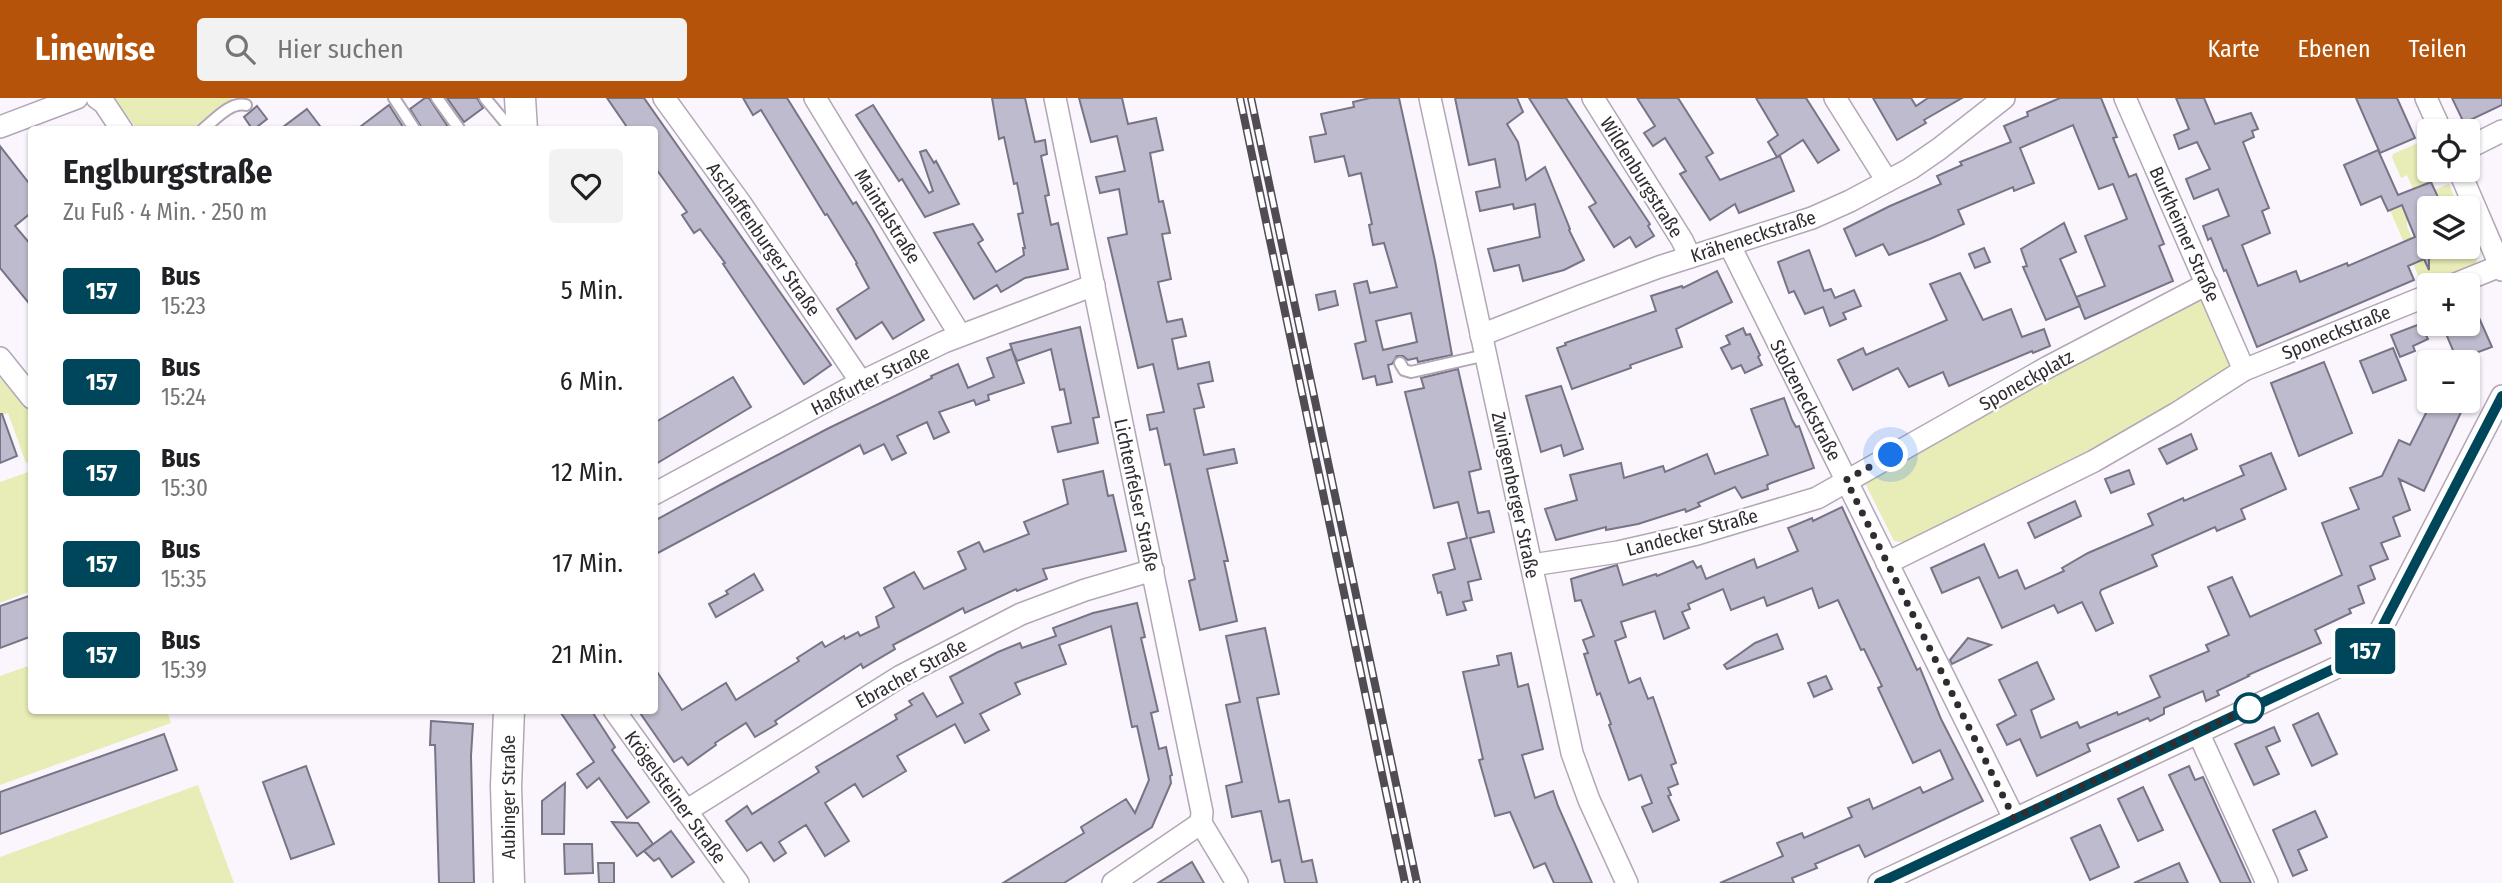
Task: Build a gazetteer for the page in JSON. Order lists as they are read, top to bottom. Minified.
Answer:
{"streets":{"main road":["Aubinger Straße"],"street":["Wildenburgstraße","Maintalstraße","Burkheimer Straße","Kräheneckstraße","Aschaffenburger Straße","Sponeckstraße","Haßfurter Straße","Sponeckplatz","Stolzeneckstraße","Lichtenfelser Straße","Zwingenberger Straße","Landecker Straße","Ebracher Straße","Krögelsteiner Straße"]},"crossings":[["Wildenburgstraße","Kräheneckstraße"],["Maintalstraße","Haßfurter Straße"],["Burkheimer Straße","Sponeckstraße"],["Burkheimer Straße","Sponeckplatz"],["Kräheneckstraße","Stolzeneckstraße"],["Kräheneckstraße","Zwingenberger Straße"],["Aschaffenburger Straße","Haßfurter Straße"],["Haßfurter Straße","Lichtenfelser Straße"],["Sponeckplatz","Stolzeneckstraße"],["Sponeckplatz","Landecker Straße"],["Stolzeneckstraße","Landecker Straße"],["Lichtenfelser Straße","Ebracher Straße"],["Zwingenberger Straße","Landecker Straße"],["Ebracher Straße","Krögelsteiner Straße"]],"lines":["bus line 157"],"page":{"header":"Linewise","search":"Hier suchen","nav":["Karte","Ebenen","Teilen"],"on_map":"157","map_buttons":["+","−"],"heading":["Englburgstraße","Zu Fuß · 4 Min. · 250 m"],"list":[{"mark":"157","name":"Bus","note":"15:23","value":"5 Min."},{"mark":"157","name":"Bus","note":"15:24","value":"6 Min."},{"mark":"157","name":"Bus","note":"15:30","value":"12 Min."},{"mark":"157","name":"Bus","note":"15:35","value":"17 Min."},{"mark":"157","name":"Bus","note":"15:39","value":"21 Min."}]}}
